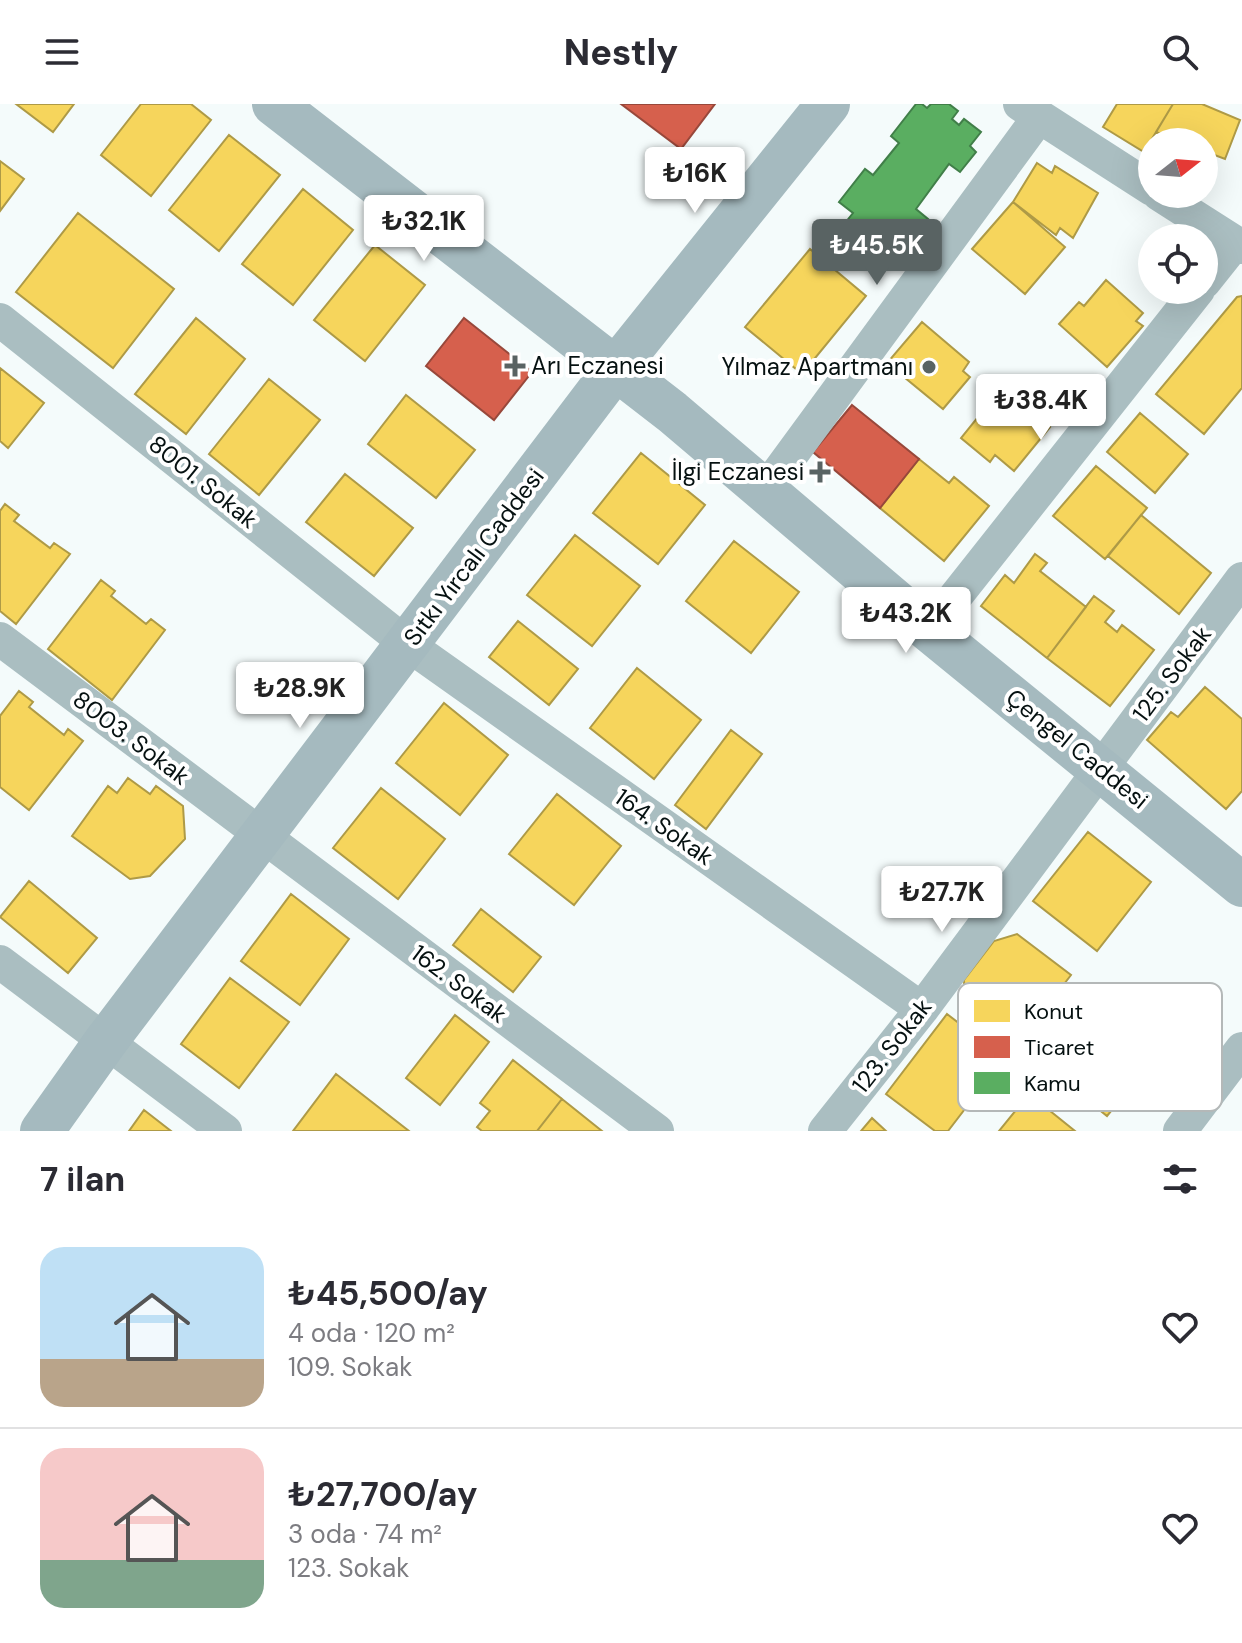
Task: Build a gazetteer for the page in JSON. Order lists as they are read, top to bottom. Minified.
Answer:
{"streets":{"main road":["Sıtkı Yırcalı Caddesi","Çengel Caddesi"],"street":["8001. Sokak","125. Sokak","8003. Sokak","164. Sokak","162. Sokak","123. Sokak"]},"crossings":[["8001. Sokak","Sıtkı Yırcalı Caddesi"],["8001. Sokak","164. Sokak"],["Sıtkı Yırcalı Caddesi","8003. Sokak"],["Sıtkı Yırcalı Caddesi","Çengel Caddesi"],["Sıtkı Yırcalı Caddesi","164. Sokak"],["Sıtkı Yırcalı Caddesi","162. Sokak"],["125. Sokak","Çengel Caddesi"],["125. Sokak","123. Sokak"],["8003. Sokak","162. Sokak"],["Çengel Caddesi","123. Sokak"],["164. Sokak","123. Sokak"]],"places":{"health":["Arı Eczanesi","İlgi Eczanesi"],"other":["Yılmaz Apartmanı"]},"legend":["Konut","Ticaret","Kamu"],"north":"right","page":{"header":"Nestly","price":["₺16K","₺32.1K","₺45.5K","₺38.4K","₺43.2K","₺28.9K","₺27.7K"],"heading":"7 ilan","list":[{"name":"₺45,500/ay","note":"4 oda · 120 m² · 109. Sokak"},{"name":"₺27,700/ay","note":"3 oda · 74 m² · 123. Sokak"}]}}
